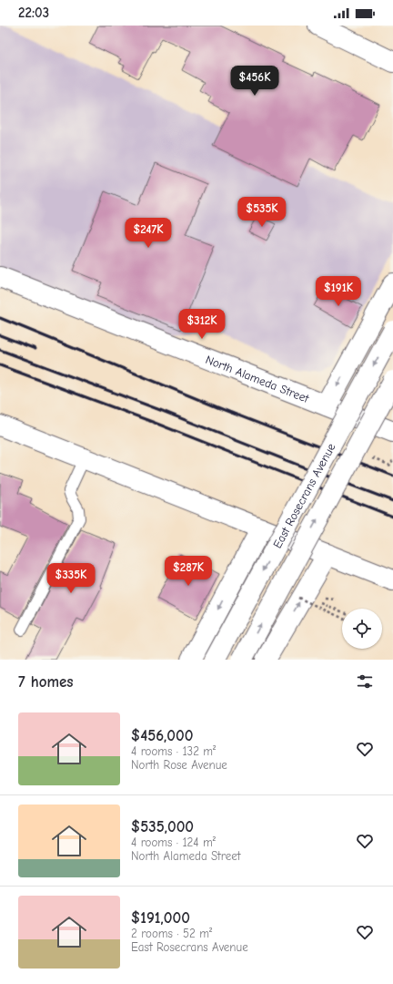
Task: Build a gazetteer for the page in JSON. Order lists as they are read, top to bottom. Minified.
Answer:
{"streets":{"main road":["North Alameda Street","East Rosecrans Avenue"]},"page":{"status":"22:03","price":["$456K","$535K","$247K","$191K","$312K","$287K","$335K"],"heading":"7 homes","list":[{"name":"$456,000","note":"4 rooms · 132 m² · North Rose Avenue"},{"name":"$535,000","note":"4 rooms · 124 m² · North Alameda Street"},{"name":"$191,000","note":"2 rooms · 52 m² · East Rosecrans Avenue"}]}}
